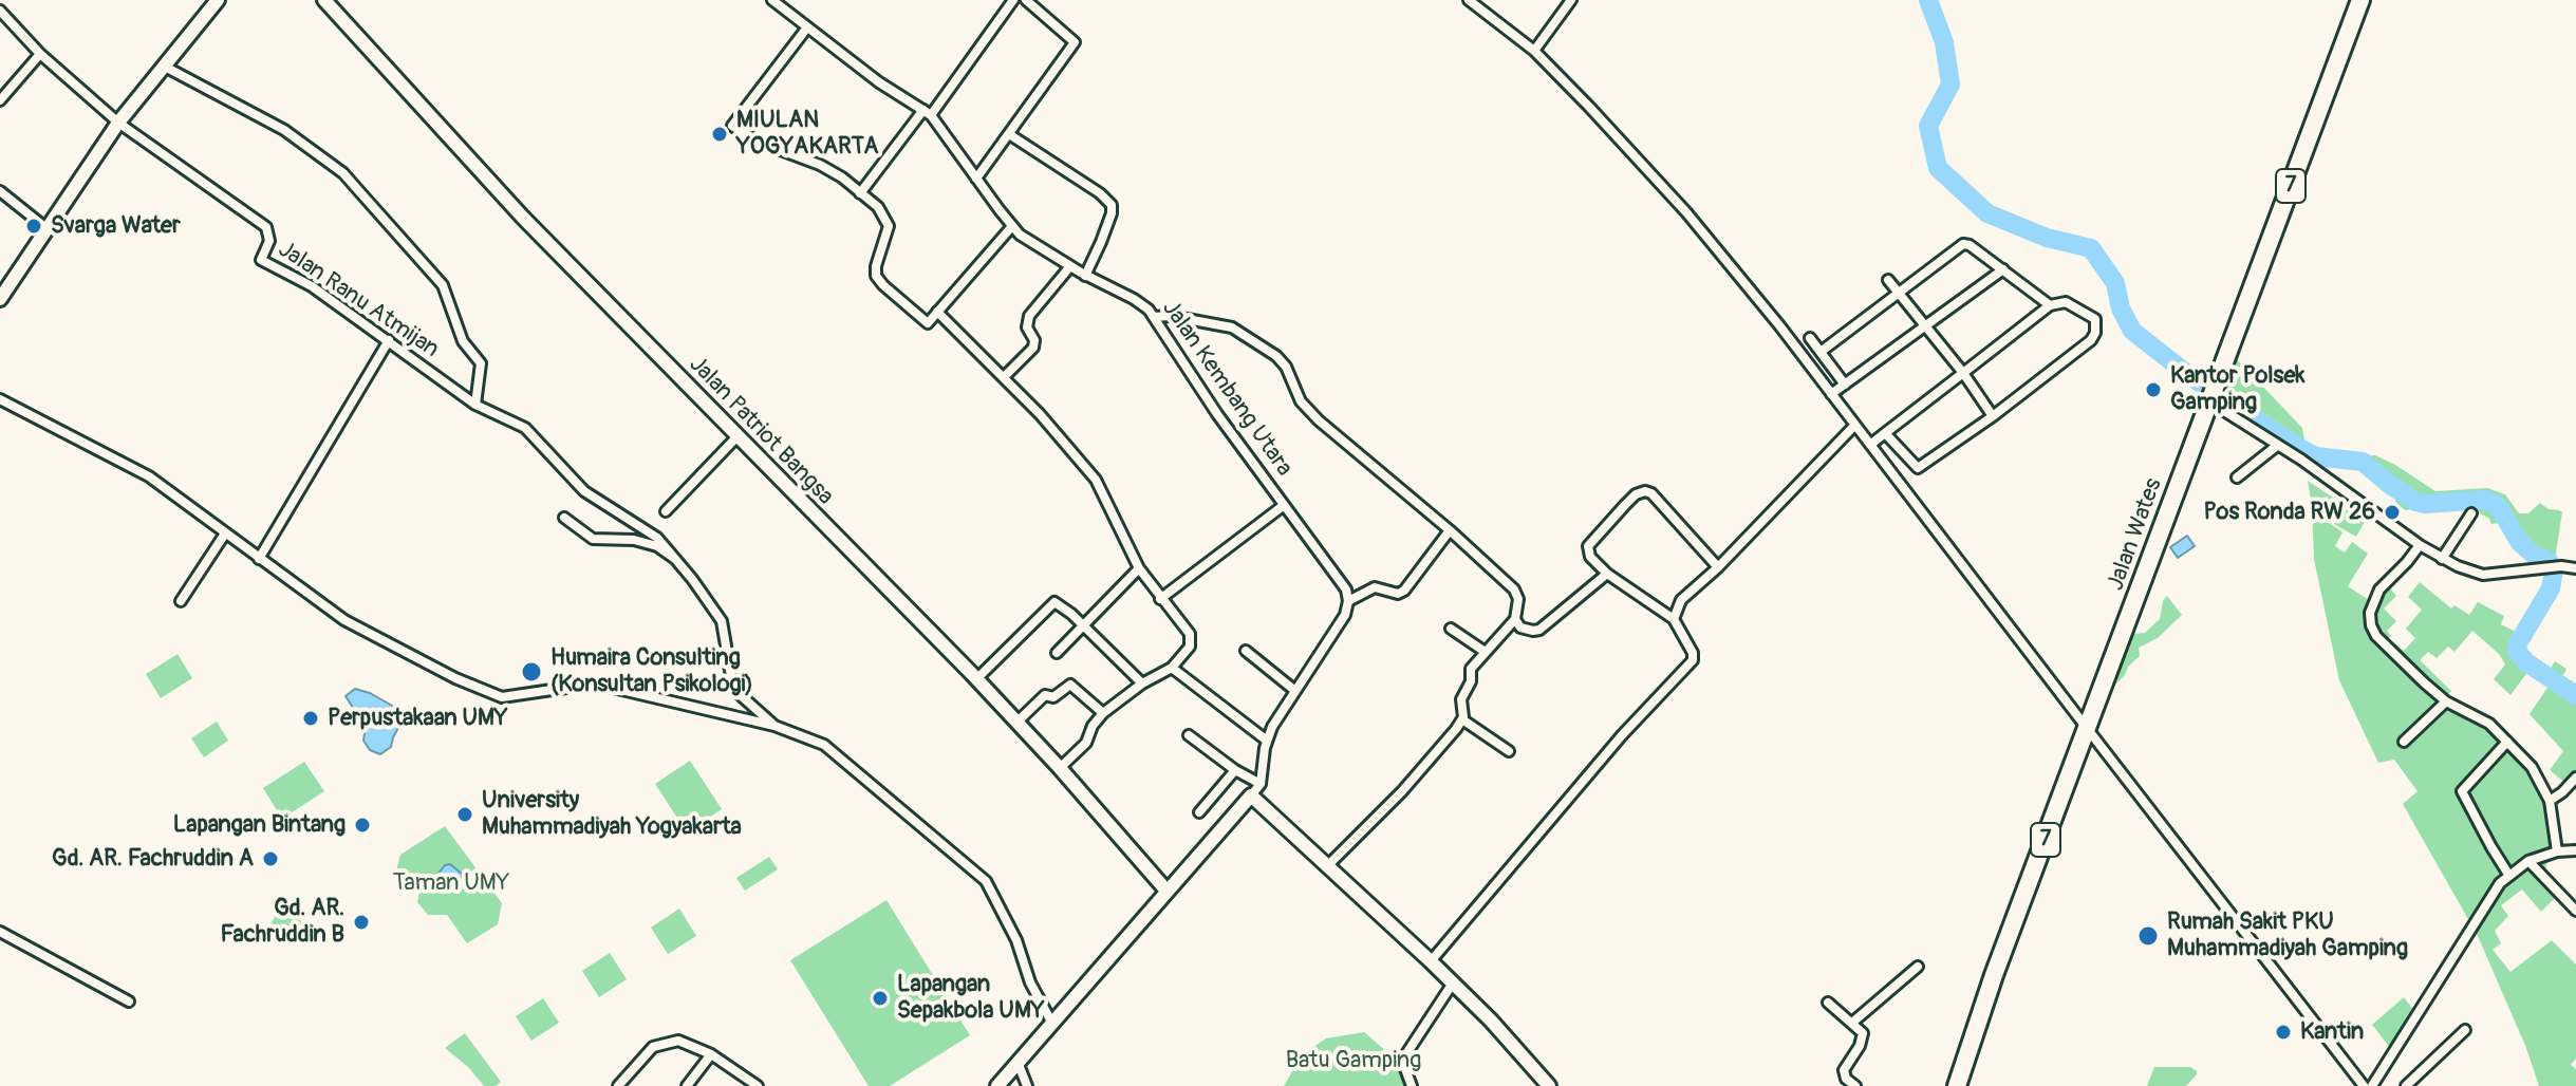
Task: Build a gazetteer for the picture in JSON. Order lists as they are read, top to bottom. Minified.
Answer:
{"streets":{"highway":["7","Jalan Wates"],"street":["Jalan Ranu Atmijan","Jalan Kembang Utara","Jalan Patriot Bangsa"]},"parks":["Taman UMY","Batu Gamping"],"places":["MIULAN YOGYAKARTA","Svarga Water","Kantor Polsek Gamping","Pos Ronda RW 26","Humaira Consulting (Konsultan Psikologi)","Perpustakaan UMY","University Muhammadiyah Yogyakarta","Lapangan Bintang","Gd. AR. Fachruddin A","Gd. AR. Fachruddin B","Rumah Sakit PKU Muhammadiyah Gamping","Lapangan Sepakbola UMY","Kantin"]}
